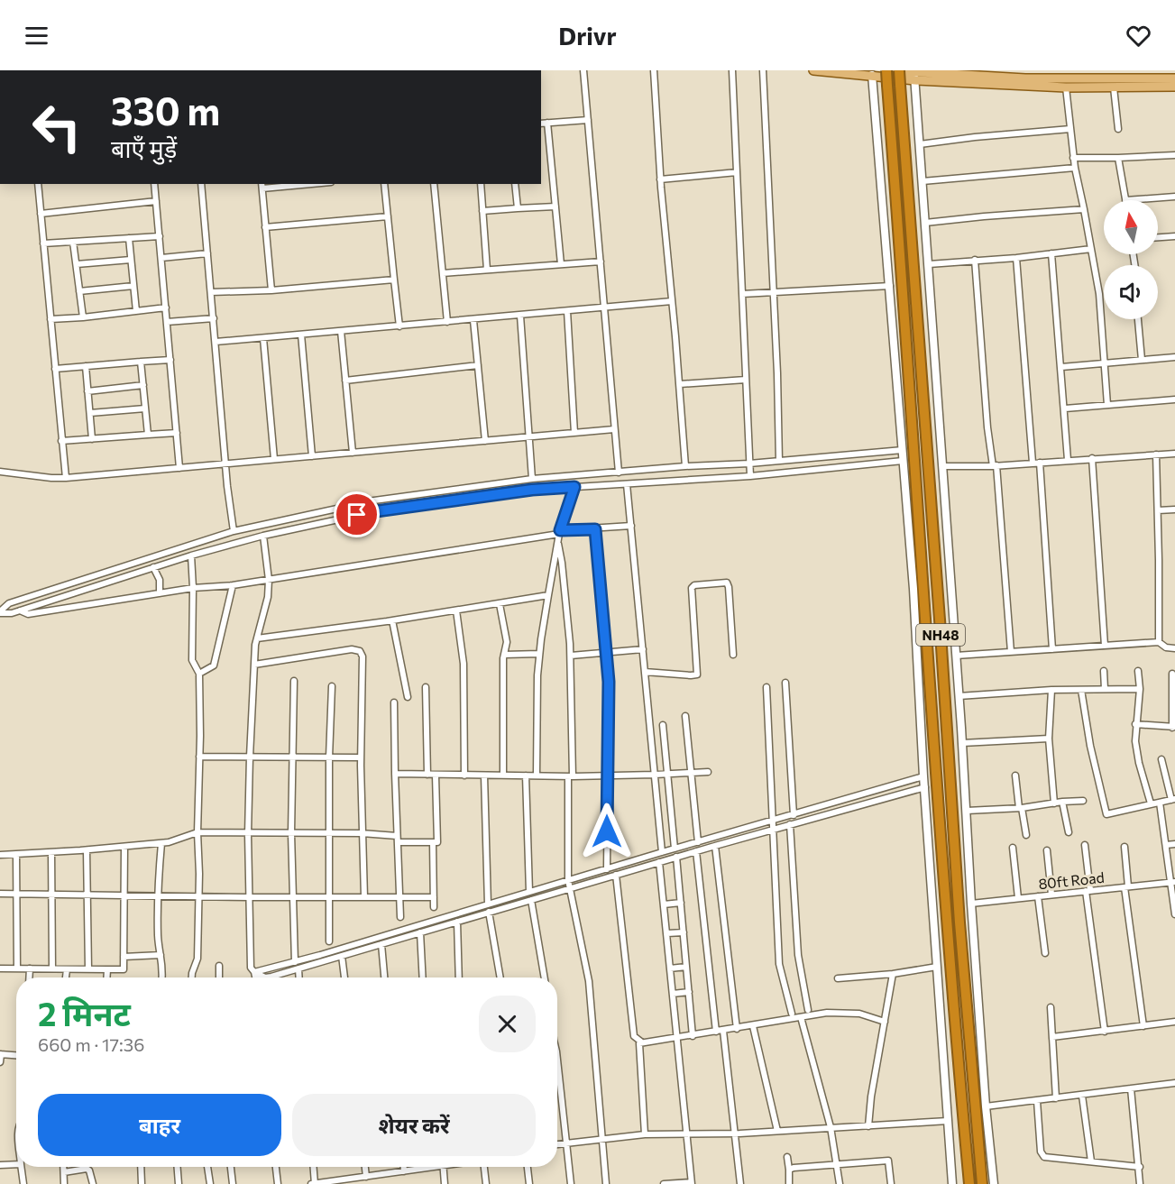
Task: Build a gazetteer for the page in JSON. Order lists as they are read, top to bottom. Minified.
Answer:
{"streets":{"highway":["NH48"],"street":["80ft Road"]},"north":"top","page":{"header":"Drivr","turn":["330 m","बाएँ मुड़ें"],"heading":["2 मिनट","660 m · 17:36"],"buttons":["बाहर","शेयर करें"]}}
